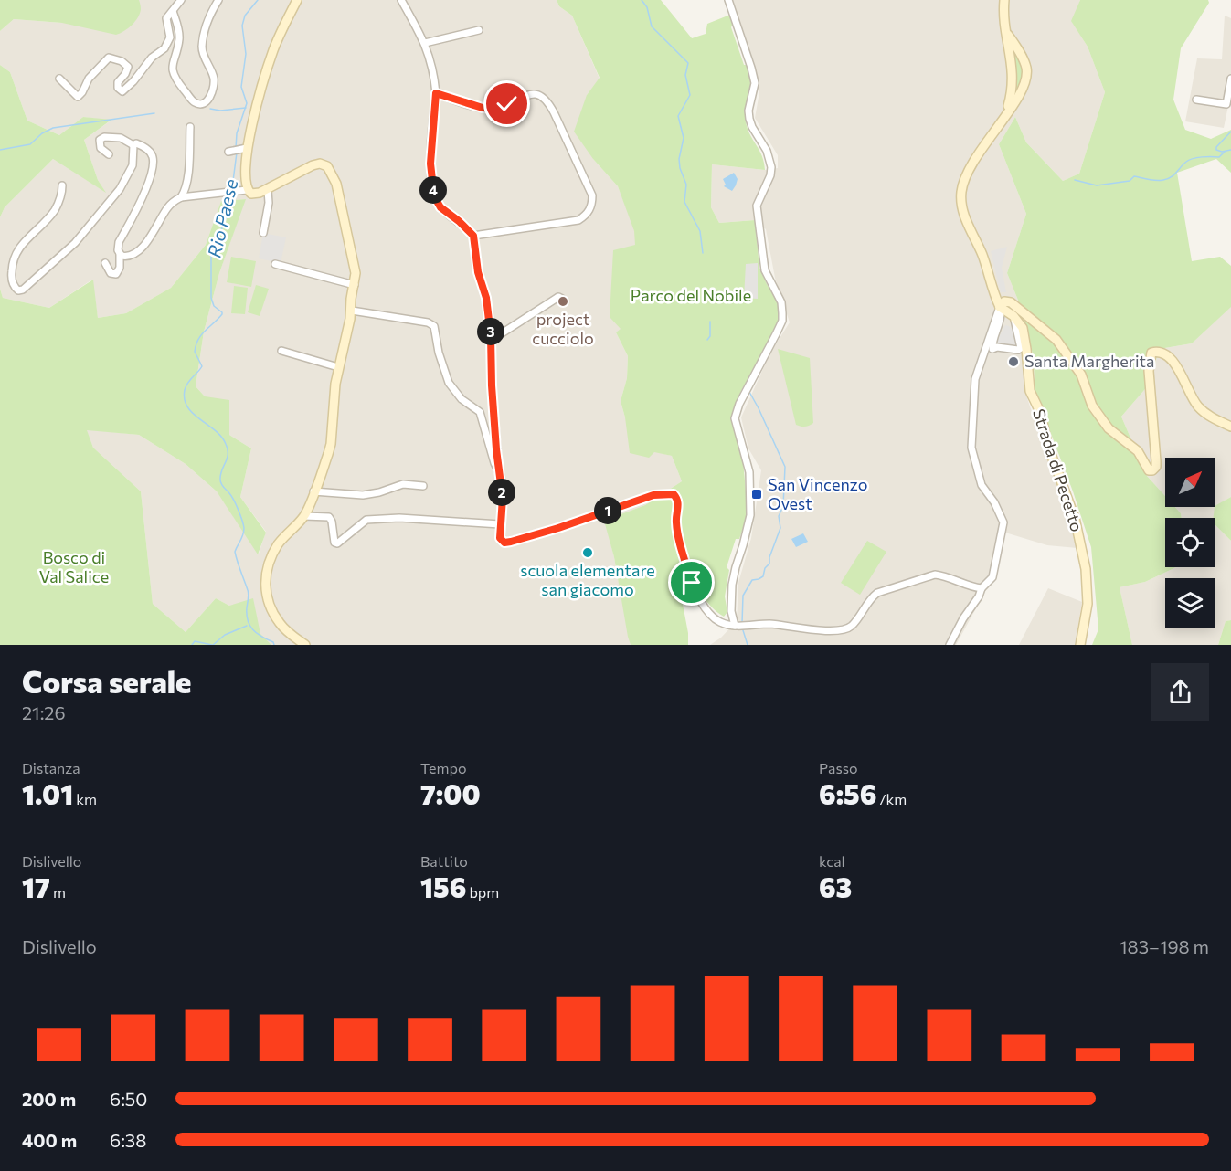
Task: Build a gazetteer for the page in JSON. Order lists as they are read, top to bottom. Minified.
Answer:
{"streets":{"street":["Strada di Pecetto"]},"water":["Rio Paese"],"parks":["Parco del Nobile","Bosco di Val Salice"],"places":{"other":["project cucciolo","Santa Margherita","scuola elementare san giacomo"],"transit":["San Vincenzo Ovest"]},"north":"top right","page":{"pins":["4","3","2","1"],"heading":["Corsa serale","21:26"],"stats":[["Distanza","1.01 km"],["Tempo","7:00"],["Passo","6:56 /km"],["Dislivello","17 m"],["Battito","156 bpm"],["kcal","63"]],"chart":["Dislivello","183–198 m"],"list":[{"name":"200 m","note":"6:50"},{"name":"400 m","note":"6:38"}]}}
